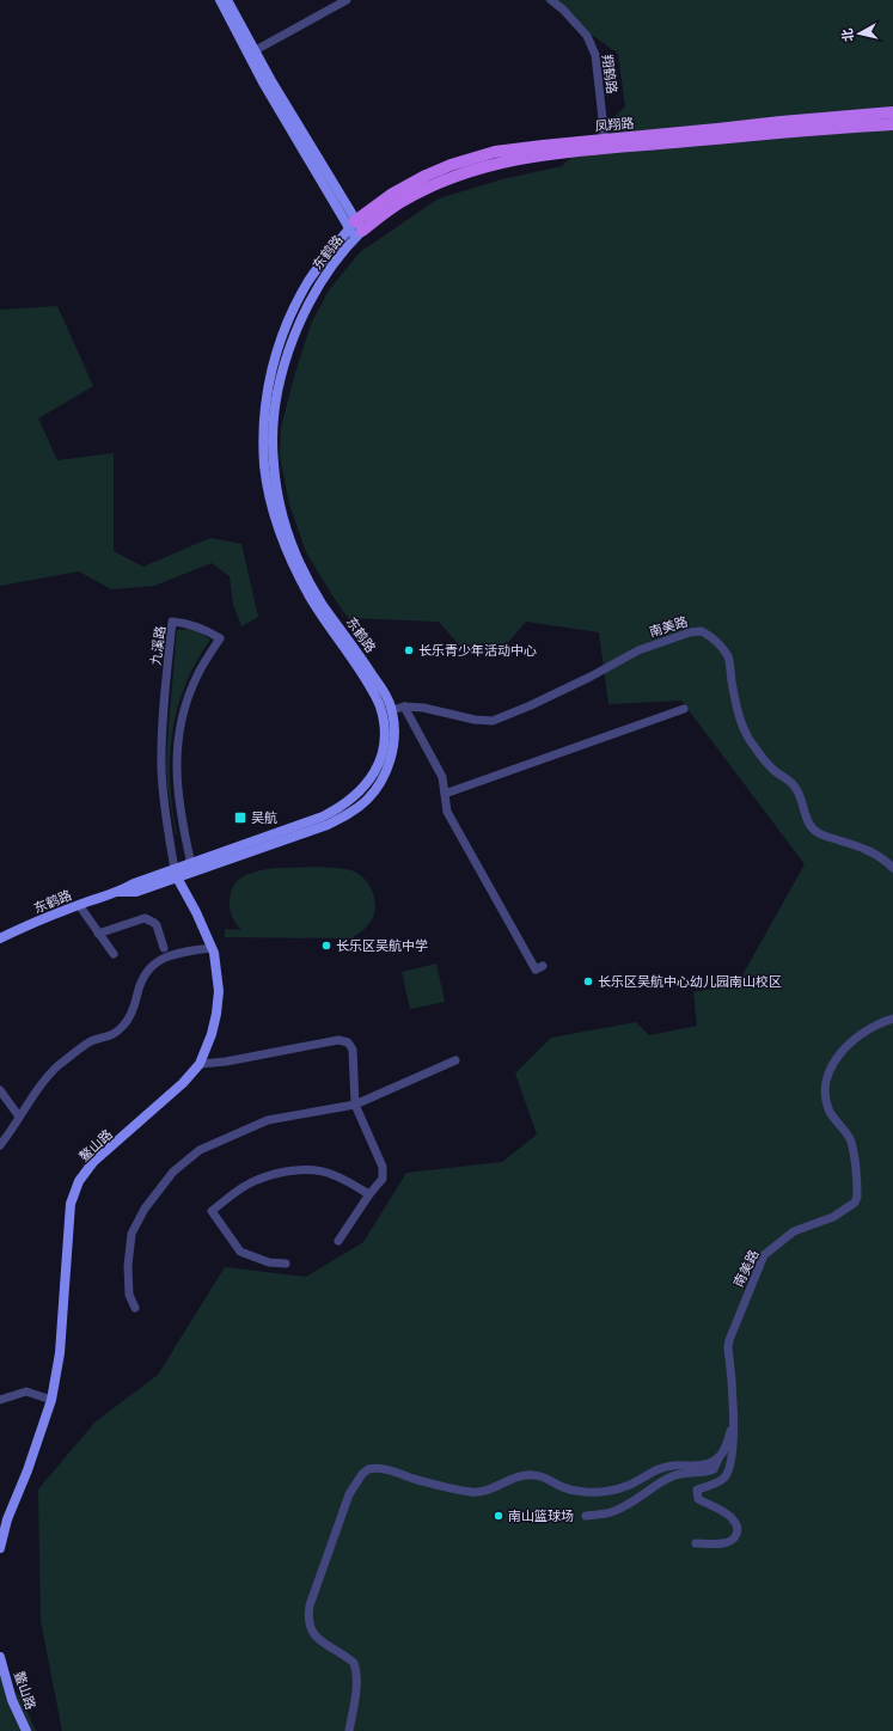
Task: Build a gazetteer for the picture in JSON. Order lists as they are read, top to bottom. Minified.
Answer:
{"streets":{"main road":["凤翔路","东鹤路","鳌山路"],"street":["翔鹤路","南美路","九溪路"]},"crossings":[["翔鹤路","凤翔路"],["凤翔路","东鹤路"],["东鹤路","南美路"],["东鹤路","九溪路"],["东鹤路","鳌山路"],["九溪路","鳌山路"]],"places":{"other":["长乐青少年活动中心","长乐区吴航中学","长乐区吴航中心幼儿园南山校区","南山篮球场"],"transit":["吴航"]},"north":"left"}
